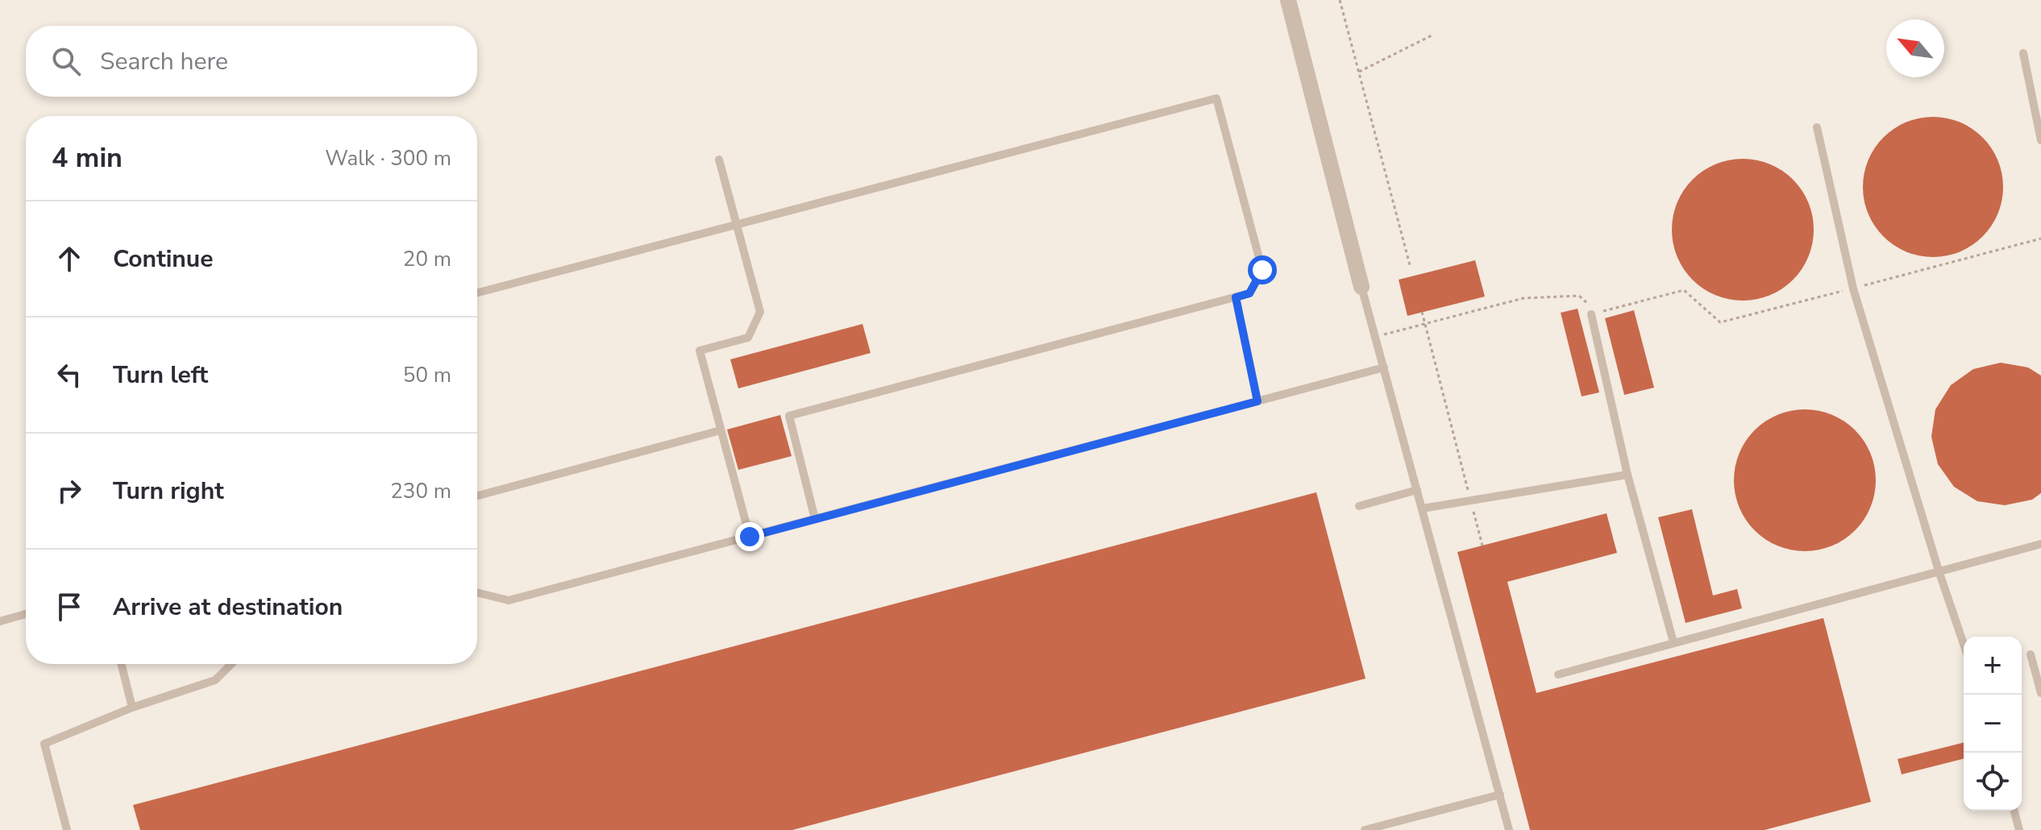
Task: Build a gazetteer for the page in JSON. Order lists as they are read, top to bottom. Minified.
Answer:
{"north":"top left","page":{"search":"Search here","heading":["4 min","Walk · 300 m"],"list":[["Continue","20 m"],["Turn left","50 m"],["Turn right","230 m"],"Arrive at destination"],"map_buttons":["+","−"]}}
